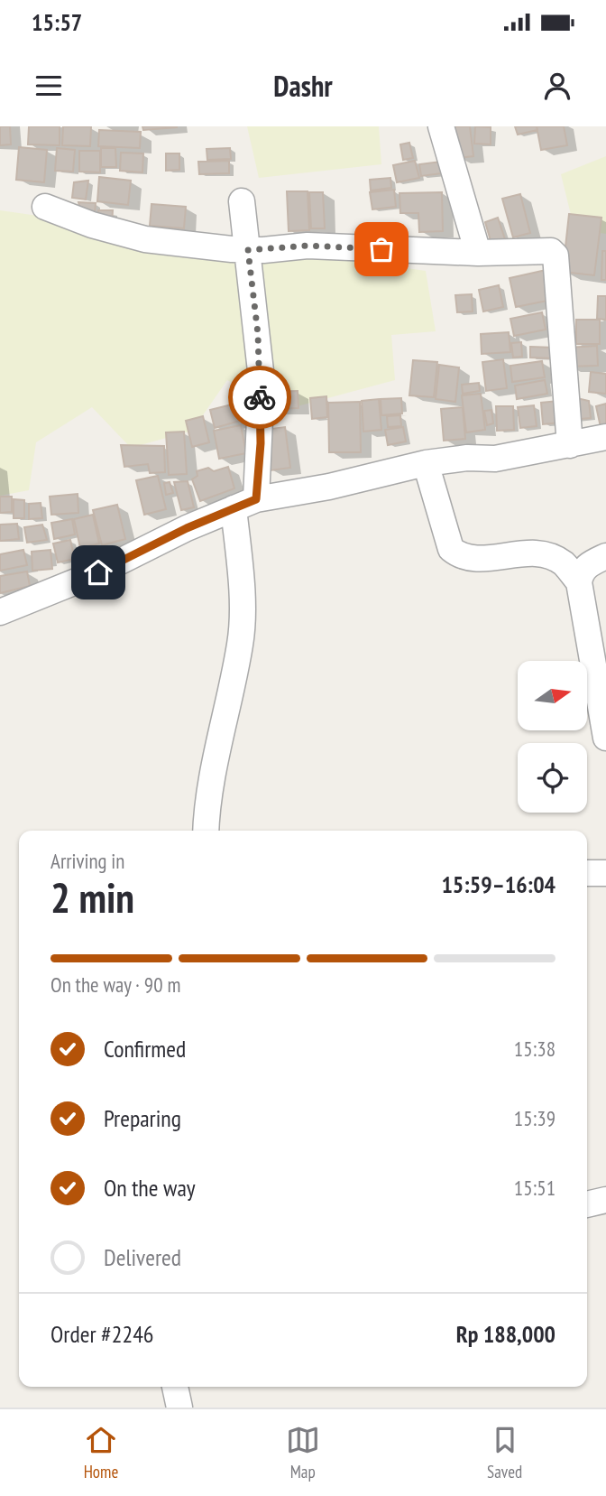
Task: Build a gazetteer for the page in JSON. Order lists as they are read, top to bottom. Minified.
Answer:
{"north":"right","page":{"status":"15:57","header":"Dashr","heading":["2 min","Arriving in","15:59–16:04"],"panel":["Order #2246","Rp 188,000"],"bar":"On the way · 90 m","list":[["Confirmed","15:38"],["Preparing","15:39"],["On the way","15:51"],"Delivered"],"tabs":["Home","Map","Saved"]}}
